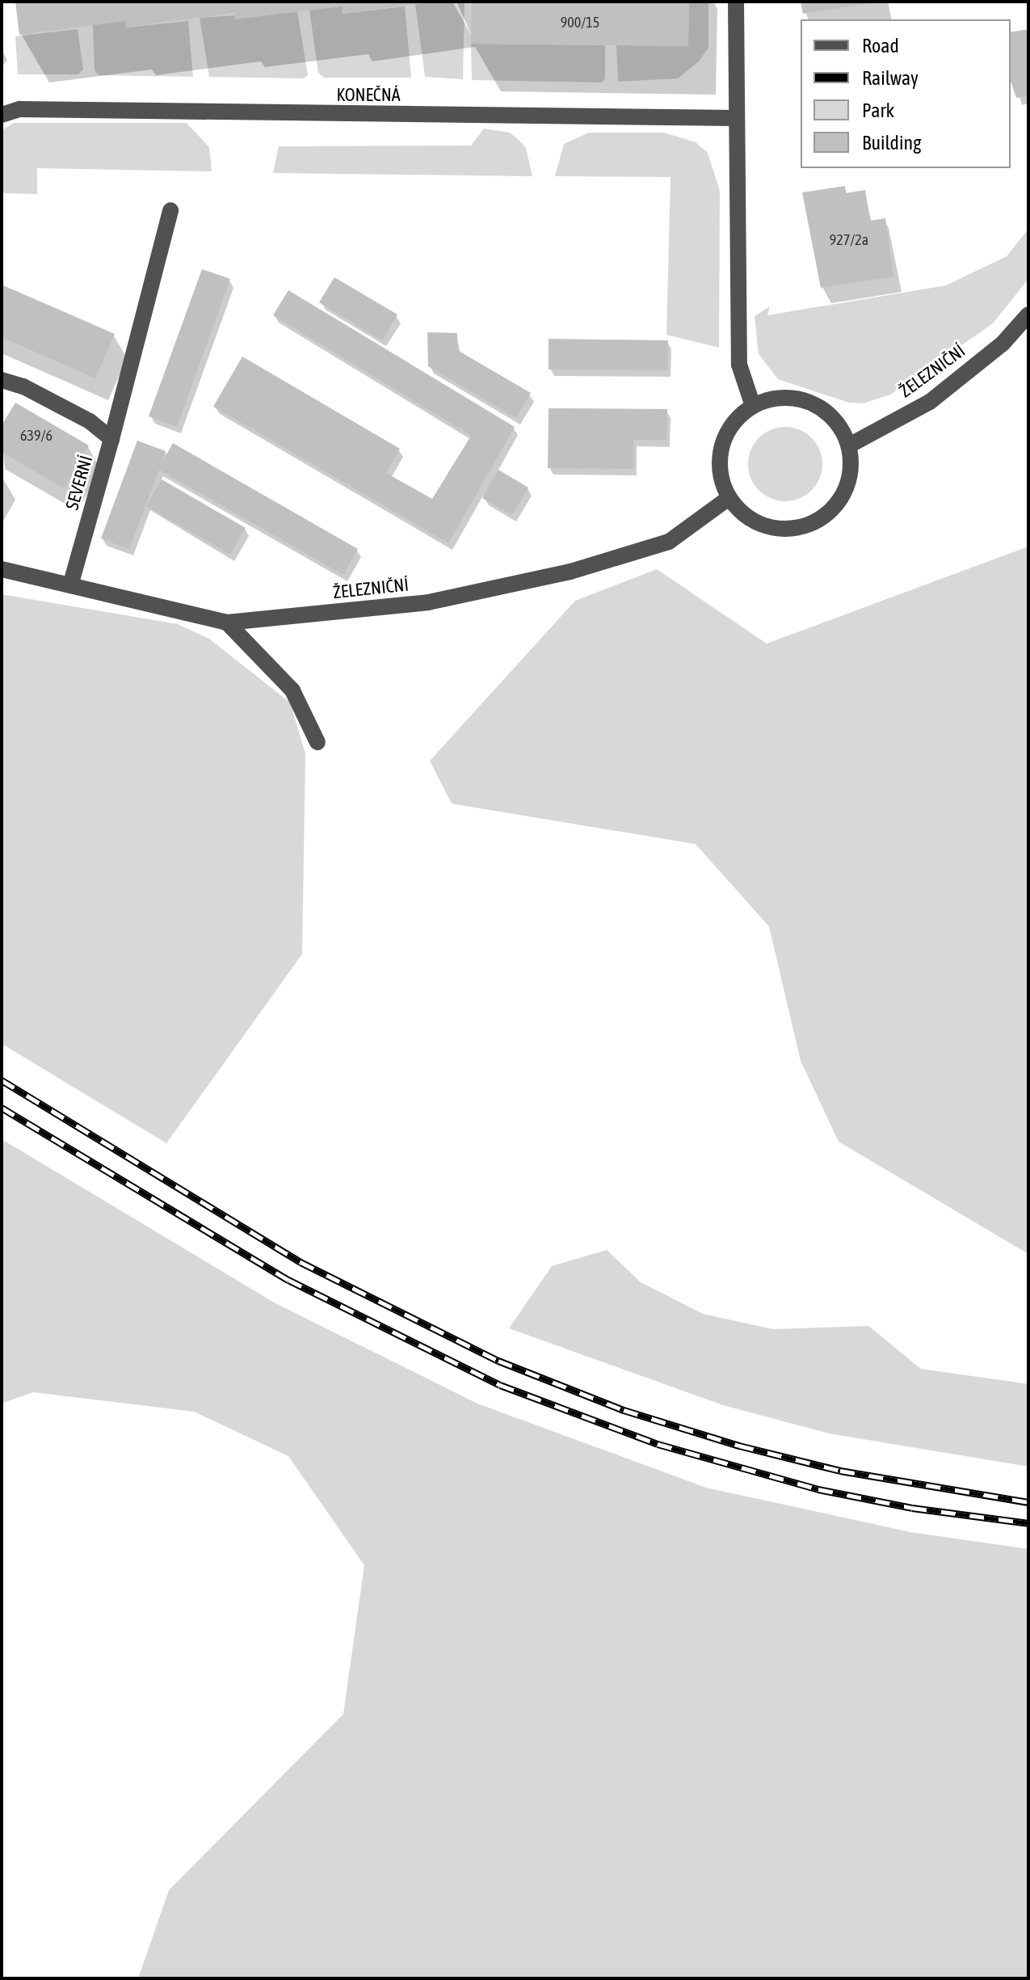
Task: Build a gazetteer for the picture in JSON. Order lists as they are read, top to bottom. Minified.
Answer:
{"streets":{"street":["KONEČNÁ","ŽELEZNIČNÍ","SEVERNÍ"]},"crossings":[["ŽELEZNIČNÍ","SEVERNÍ"]],"house_numbers":["900/15","927/2a","639/6"],"legend":["Road","Railway","Park","Building"]}
